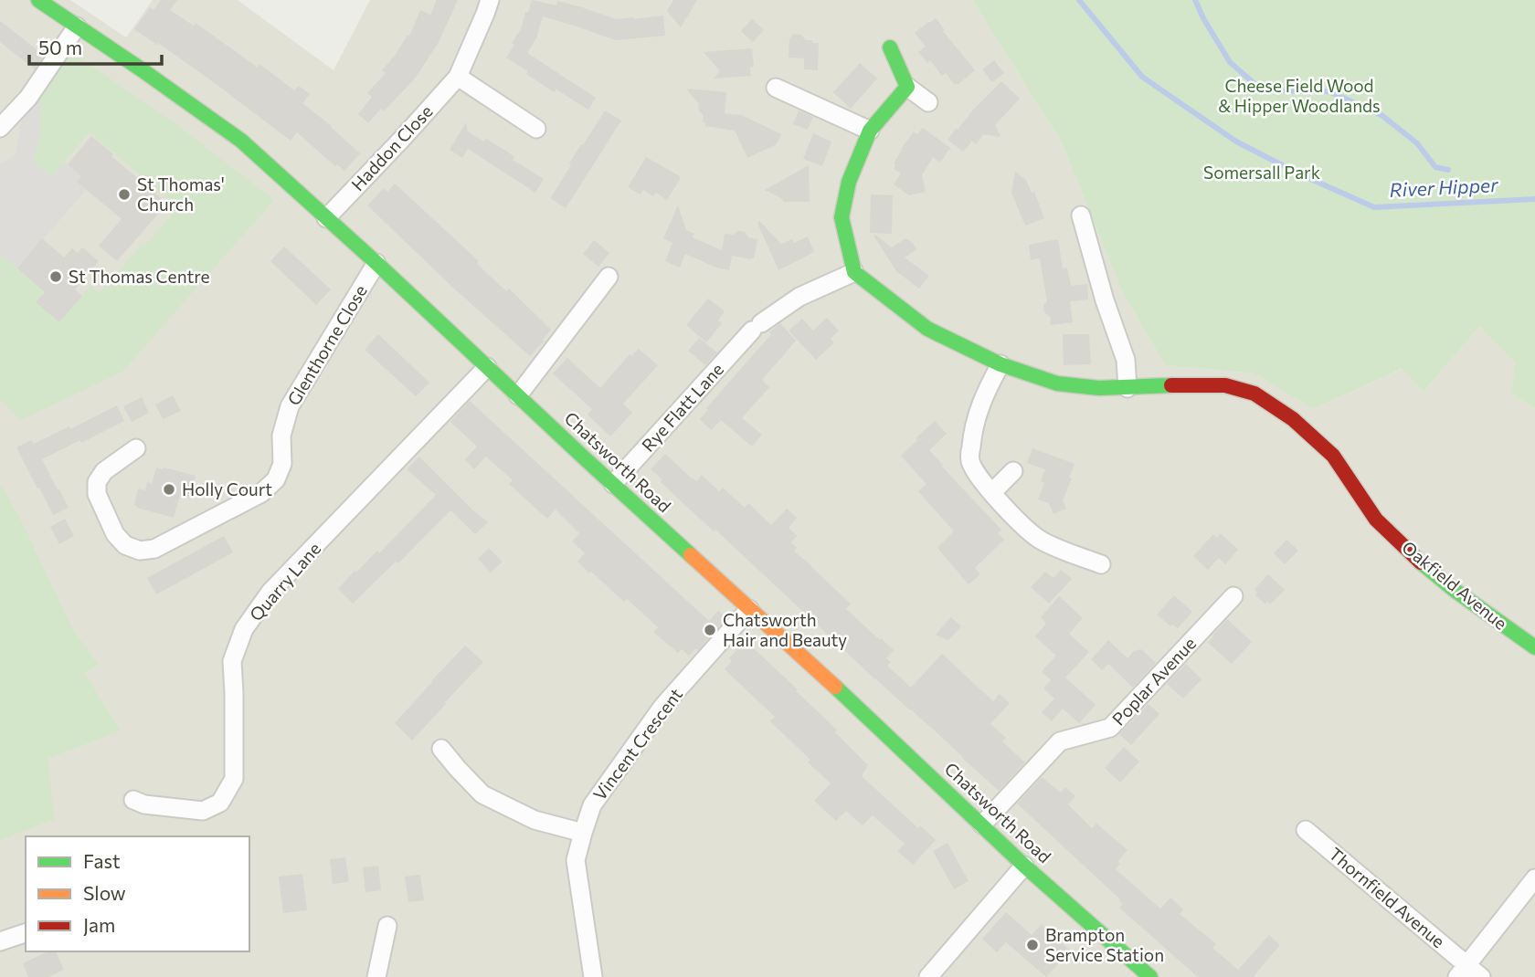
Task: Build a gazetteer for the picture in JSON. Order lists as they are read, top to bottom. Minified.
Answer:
{"streets":{"main road":["Chatsworth Road","Oakfield Avenue"],"street":["Haddon Close","Glenthorne Close","Rye Flatt Lane","Quarry Lane","Poplar Avenue","Vincent Crescent","Thornfield Avenue"]},"crossings":[["Haddon Close","Chatsworth Road"],["Glenthorne Close","Chatsworth Road"],["Rye Flatt Lane","Chatsworth Road"],["Rye Flatt Lane","Oakfield Avenue"],["Chatsworth Road","Quarry Lane"],["Chatsworth Road","Poplar Avenue"],["Chatsworth Road","Vincent Crescent"]],"water":["River Hipper"],"parks":["Cheese Field Wood & Hipper Woodlands","Somersall Park"],"places":["St Thomas' Church","St Thomas Centre","Holly Court","Chatsworth Hair and Beauty","Brampton Service Station"],"legend":["Fast","Slow","Jam"],"scale_bar":"50 m"}
